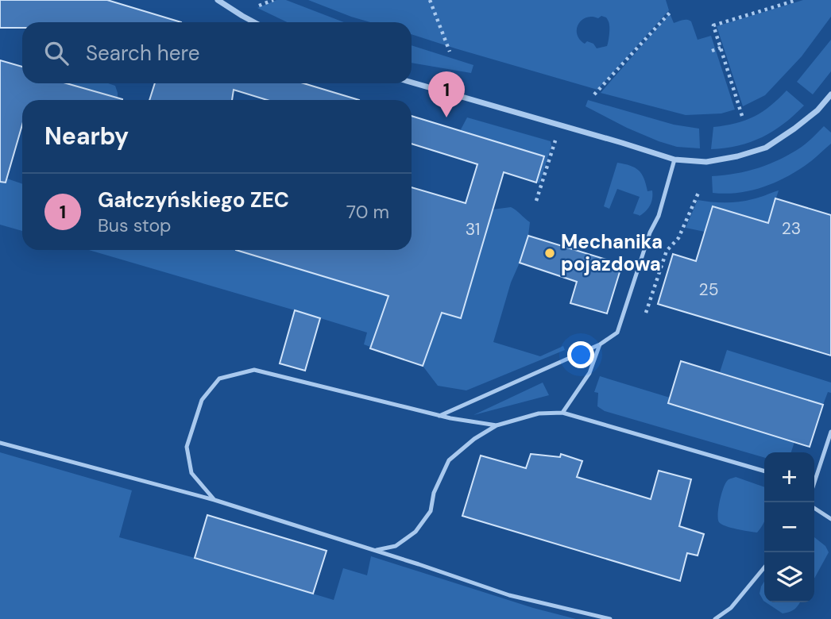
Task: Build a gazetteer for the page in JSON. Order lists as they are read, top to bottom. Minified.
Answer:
{"places":["Mechanika pojazdowa"],"house_numbers":["23","31","25"],"page":{"search":"Search here","pins":"1","heading":"Nearby","list":[{"mark":"1","name":"Gałczyńskiego ZEC","note":"Bus stop","value":"70 m"}],"map_buttons":["+","−"]}}
